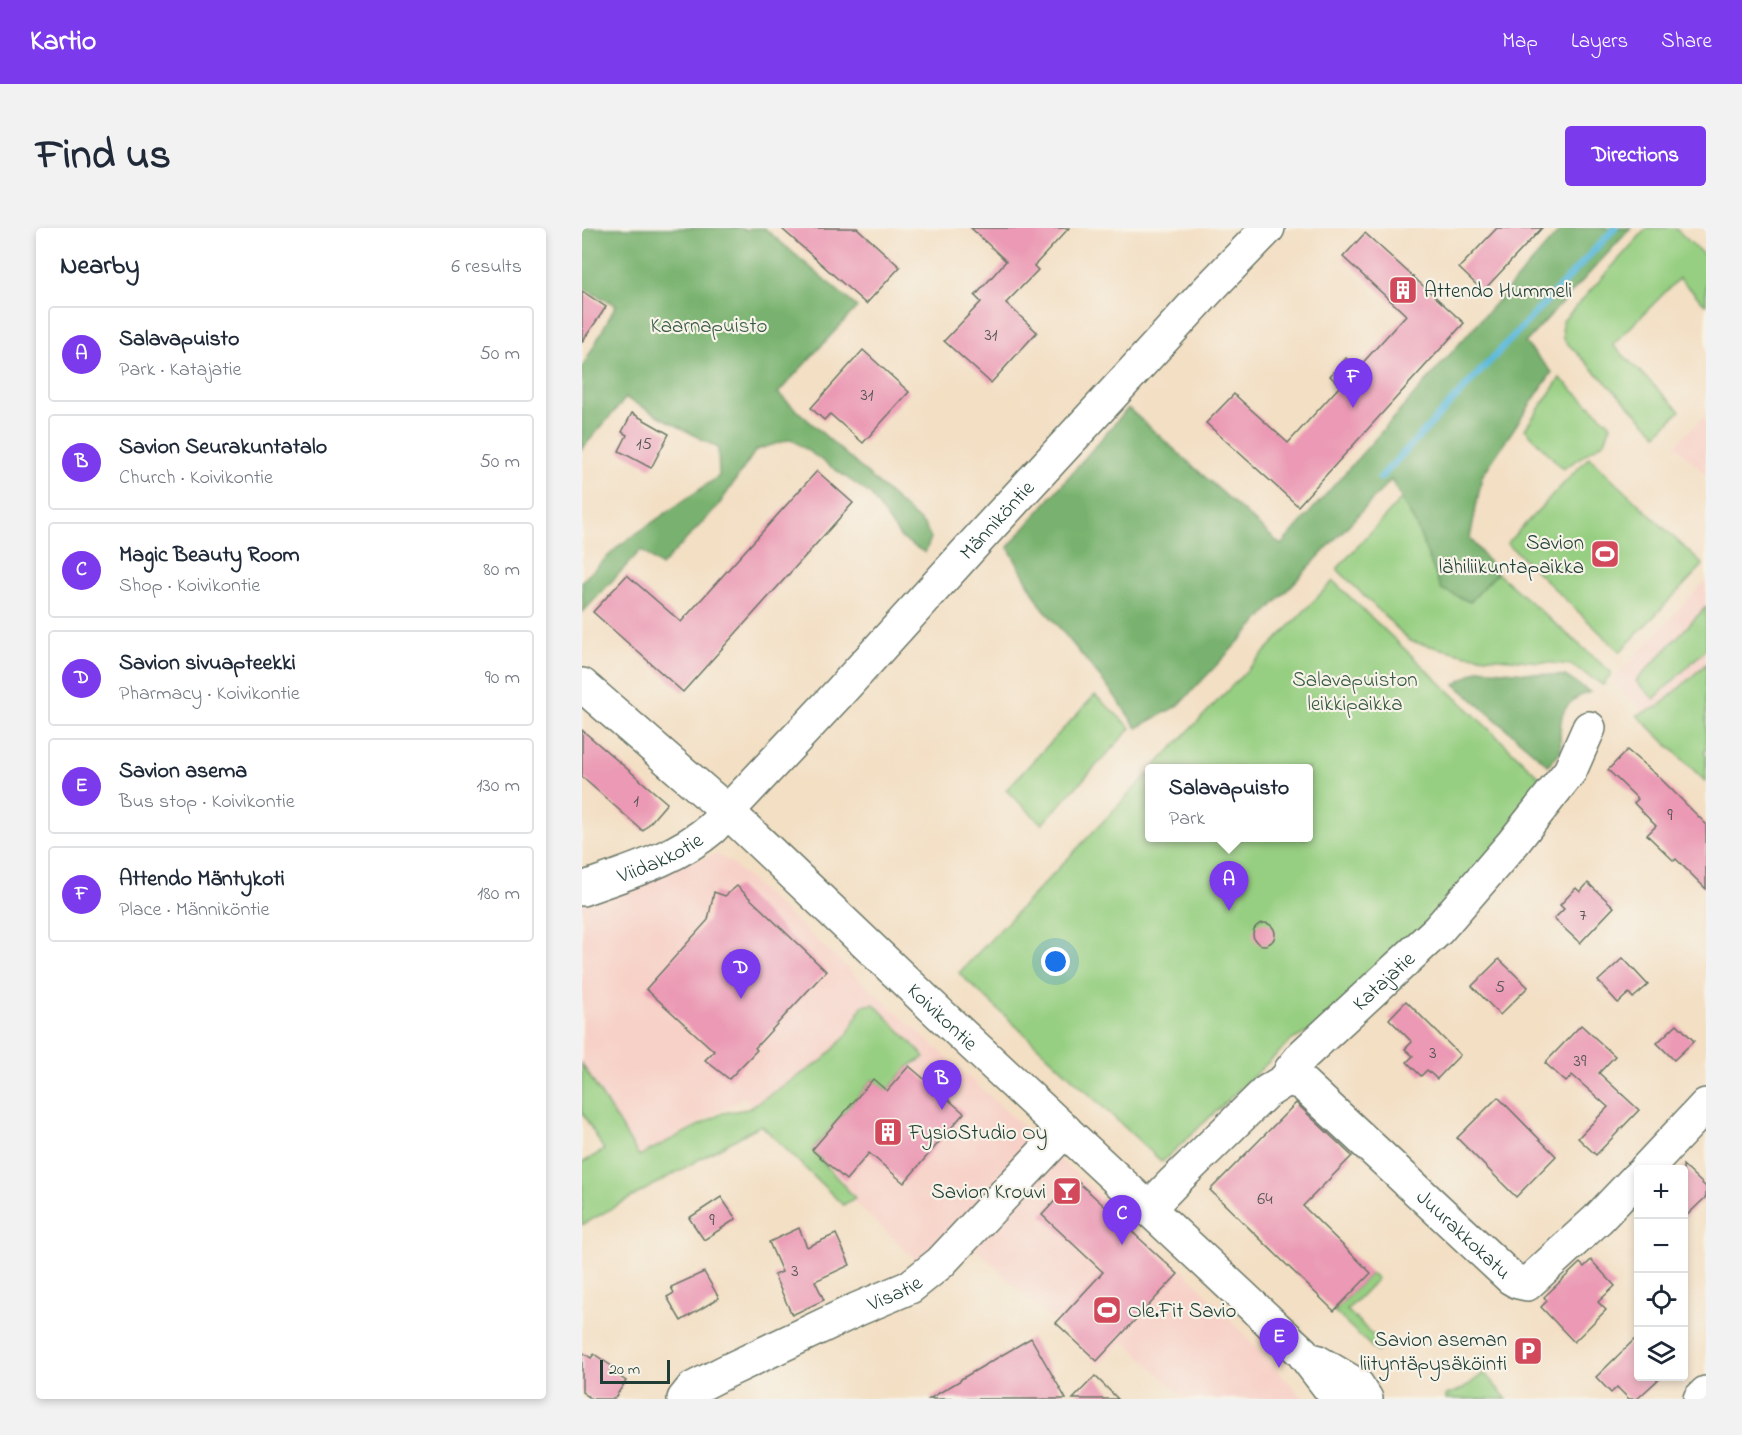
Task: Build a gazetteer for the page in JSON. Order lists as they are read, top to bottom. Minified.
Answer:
{"streets":{"street":["Männiköntie","Viidakkotie","Katajatie","Koivikontie","Juurakkokatu","Visatie"]},"crossings":[["Männiköntie","Viidakkotie"],["Männiköntie","Koivikontie"],["Viidakkotie","Koivikontie"],["Katajatie","Koivikontie"],["Katajatie","Juurakkokatu"],["Koivikontie","Visatie"]],"parks":["Kaarnapuisto","Salavapuiston leikkipaikka"],"places":{"building":["Attendo Hummeli","FysioStudio Oy"],"sports":["Savion lähiliikuntapaikka","Ole.Fit Savio"],"bar":["Savion Krouvi"],"parking":["Savion aseman liityntäpysäköinti"]},"house_numbers":["31","31","15","1","9","7","5","3","39","64","9","3"],"scale_bar":"20 m","page":{"header":"Kartio","nav":["Map","Layers","Share"],"title":"Find us","buttons":"Directions","heading":["Nearby","6 results"],"list":[{"mark":"A","name":"Salavapuisto","note":"Park · Katajatie","value":"50 m"},{"mark":"B","name":"Savion Seurakuntatalo","note":"Church · Koivikontie","value":"50 m"},{"mark":"C","name":"Magic Beauty Room","note":"Shop · Koivikontie","value":"80 m"},{"mark":"D","name":"Savion sivuapteekki","note":"Pharmacy · Koivikontie","value":"90 m"},{"mark":"E","name":"Savion asema","note":"Bus stop · Koivikontie","value":"130 m"},{"mark":"F","name":"Attendo Mäntykoti","note":"Place · Männiköntie","value":"180 m"}],"pins":["F","A","D","B","C","E"],"popup":["Salavapuisto","Park"],"map_buttons":["+","−"],"scale":"20 m"}}
